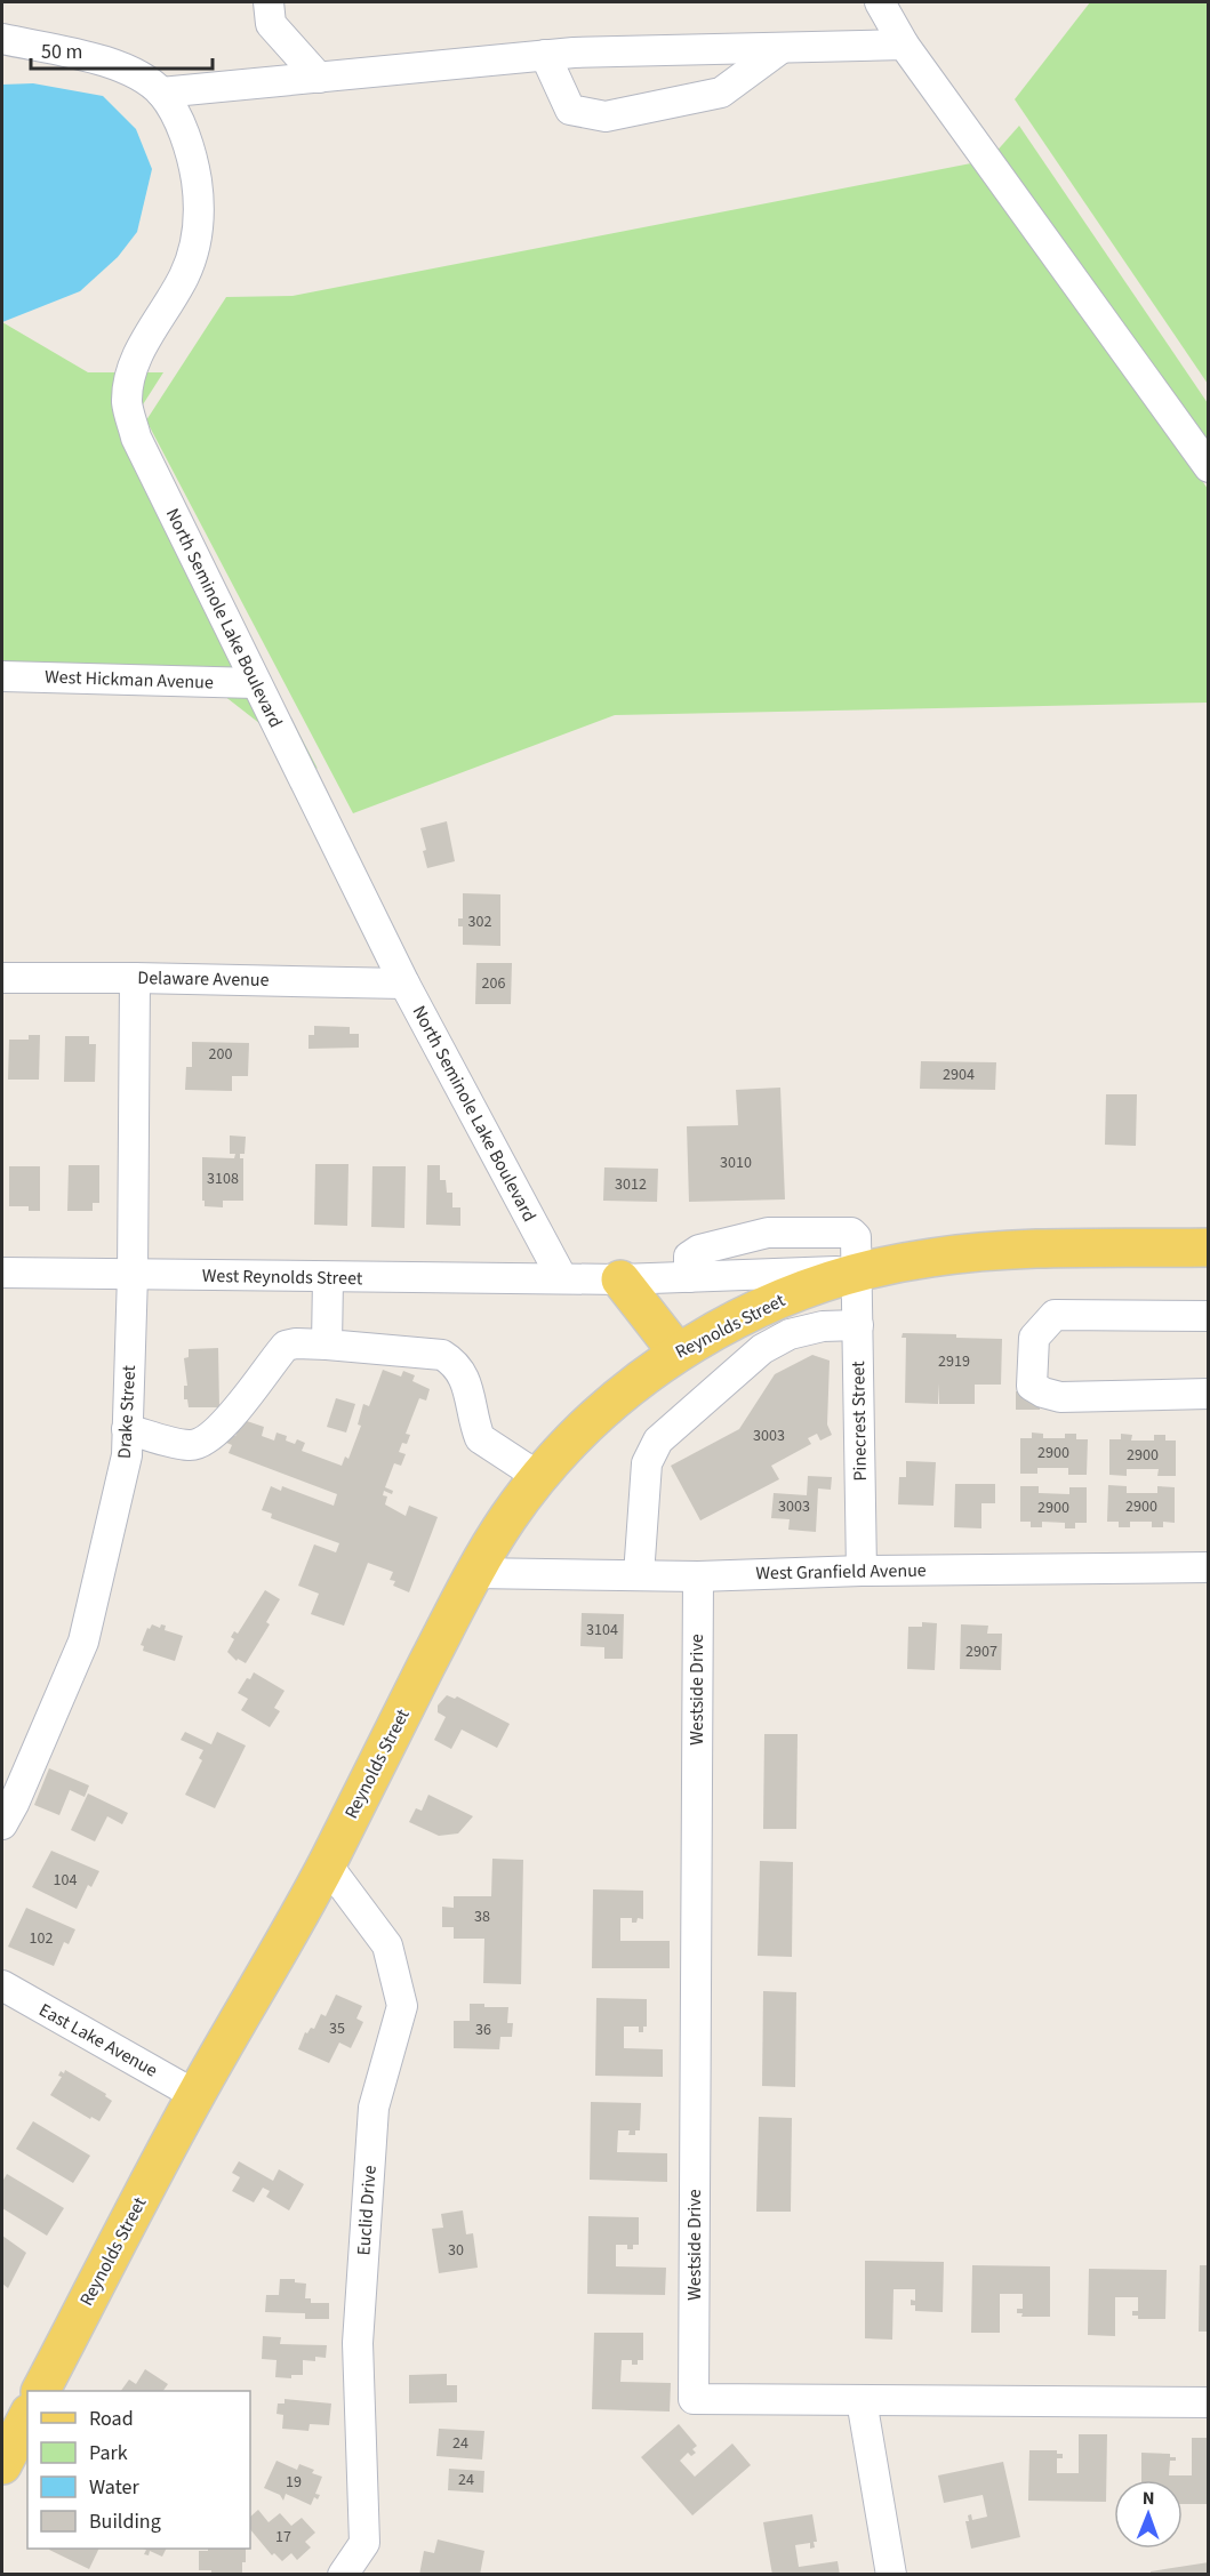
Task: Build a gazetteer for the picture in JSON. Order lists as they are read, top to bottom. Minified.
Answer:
{"streets":{"main road":["Reynolds Street"],"street":["North Seminole Lake Boulevard","West Hickman Avenue","Delaware Avenue","West Reynolds Street","Drake Street","Pinecrest Street","West Granfield Avenue","Westside Drive","East Lake Avenue","Euclid Drive"]},"crossings":[["North Seminole Lake Boulevard","West Hickman Avenue"],["North Seminole Lake Boulevard","Delaware Avenue"],["North Seminole Lake Boulevard","West Reynolds Street"],["North Seminole Lake Boulevard","Reynolds Street"],["Delaware Avenue","Drake Street"],["West Reynolds Street","Reynolds Street"],["West Reynolds Street","Drake Street"],["Reynolds Street","Pinecrest Street"],["Reynolds Street","West Granfield Avenue"],["Reynolds Street","East Lake Avenue"],["Reynolds Street","Euclid Drive"],["Pinecrest Street","West Granfield Avenue"],["West Granfield Avenue","Westside Drive"]],"house_numbers":["302","206","200","2904","3010","3108","3012","2919","3003","2900","2900","3003","2900","2900","3104","2907","104","38","102","35","36","30","24","24","19","17"],"legend":["Road","Park","Water","Building"],"scale_bar":"50 m","north":"top"}
